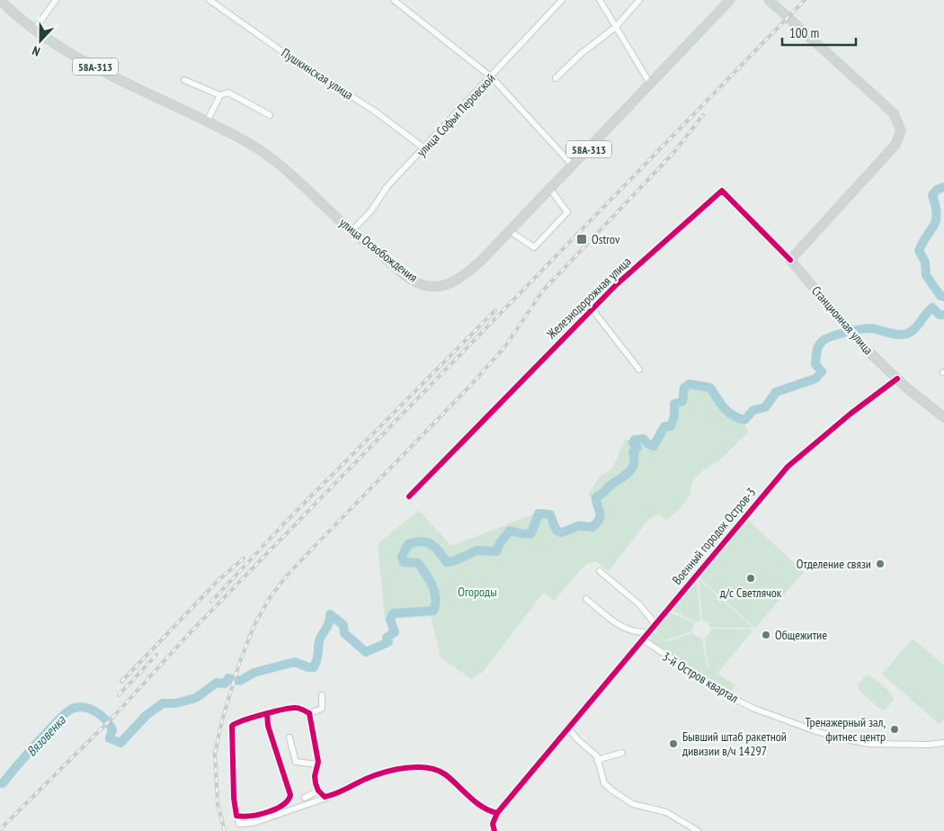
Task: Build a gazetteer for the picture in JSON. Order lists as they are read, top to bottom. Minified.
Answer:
{"streets":{"main road":["58А-313","улица Освобождения","Станционная улица"],"street":["Пушкинская улица","улица Софьи Перовской","Железнодорожная улица","Военный городок Остров-3","3-й Остров квартал"]},"crossings":[["Пушкинская улица","улица Софьи Перовской"],["улица Софьи Перовской","улица Освобождения"],["Железнодорожная улица","Станционная улица"],["Станционная улица","Военный городок Остров-3"],["Военный городок Остров-3","3-й Остров квартал"]],"water":["Вязовенка"],"parks":["Огороды"],"places":{"transit":["Ostrov"],"other":["Отделение связи","д/с Светлячок","Общежитие","Тренажерный зал, фитнес центр","Бывший штаб ракетной дивизии в/ч 14297"]},"scale_bar":"100 m","north":"bottom"}
